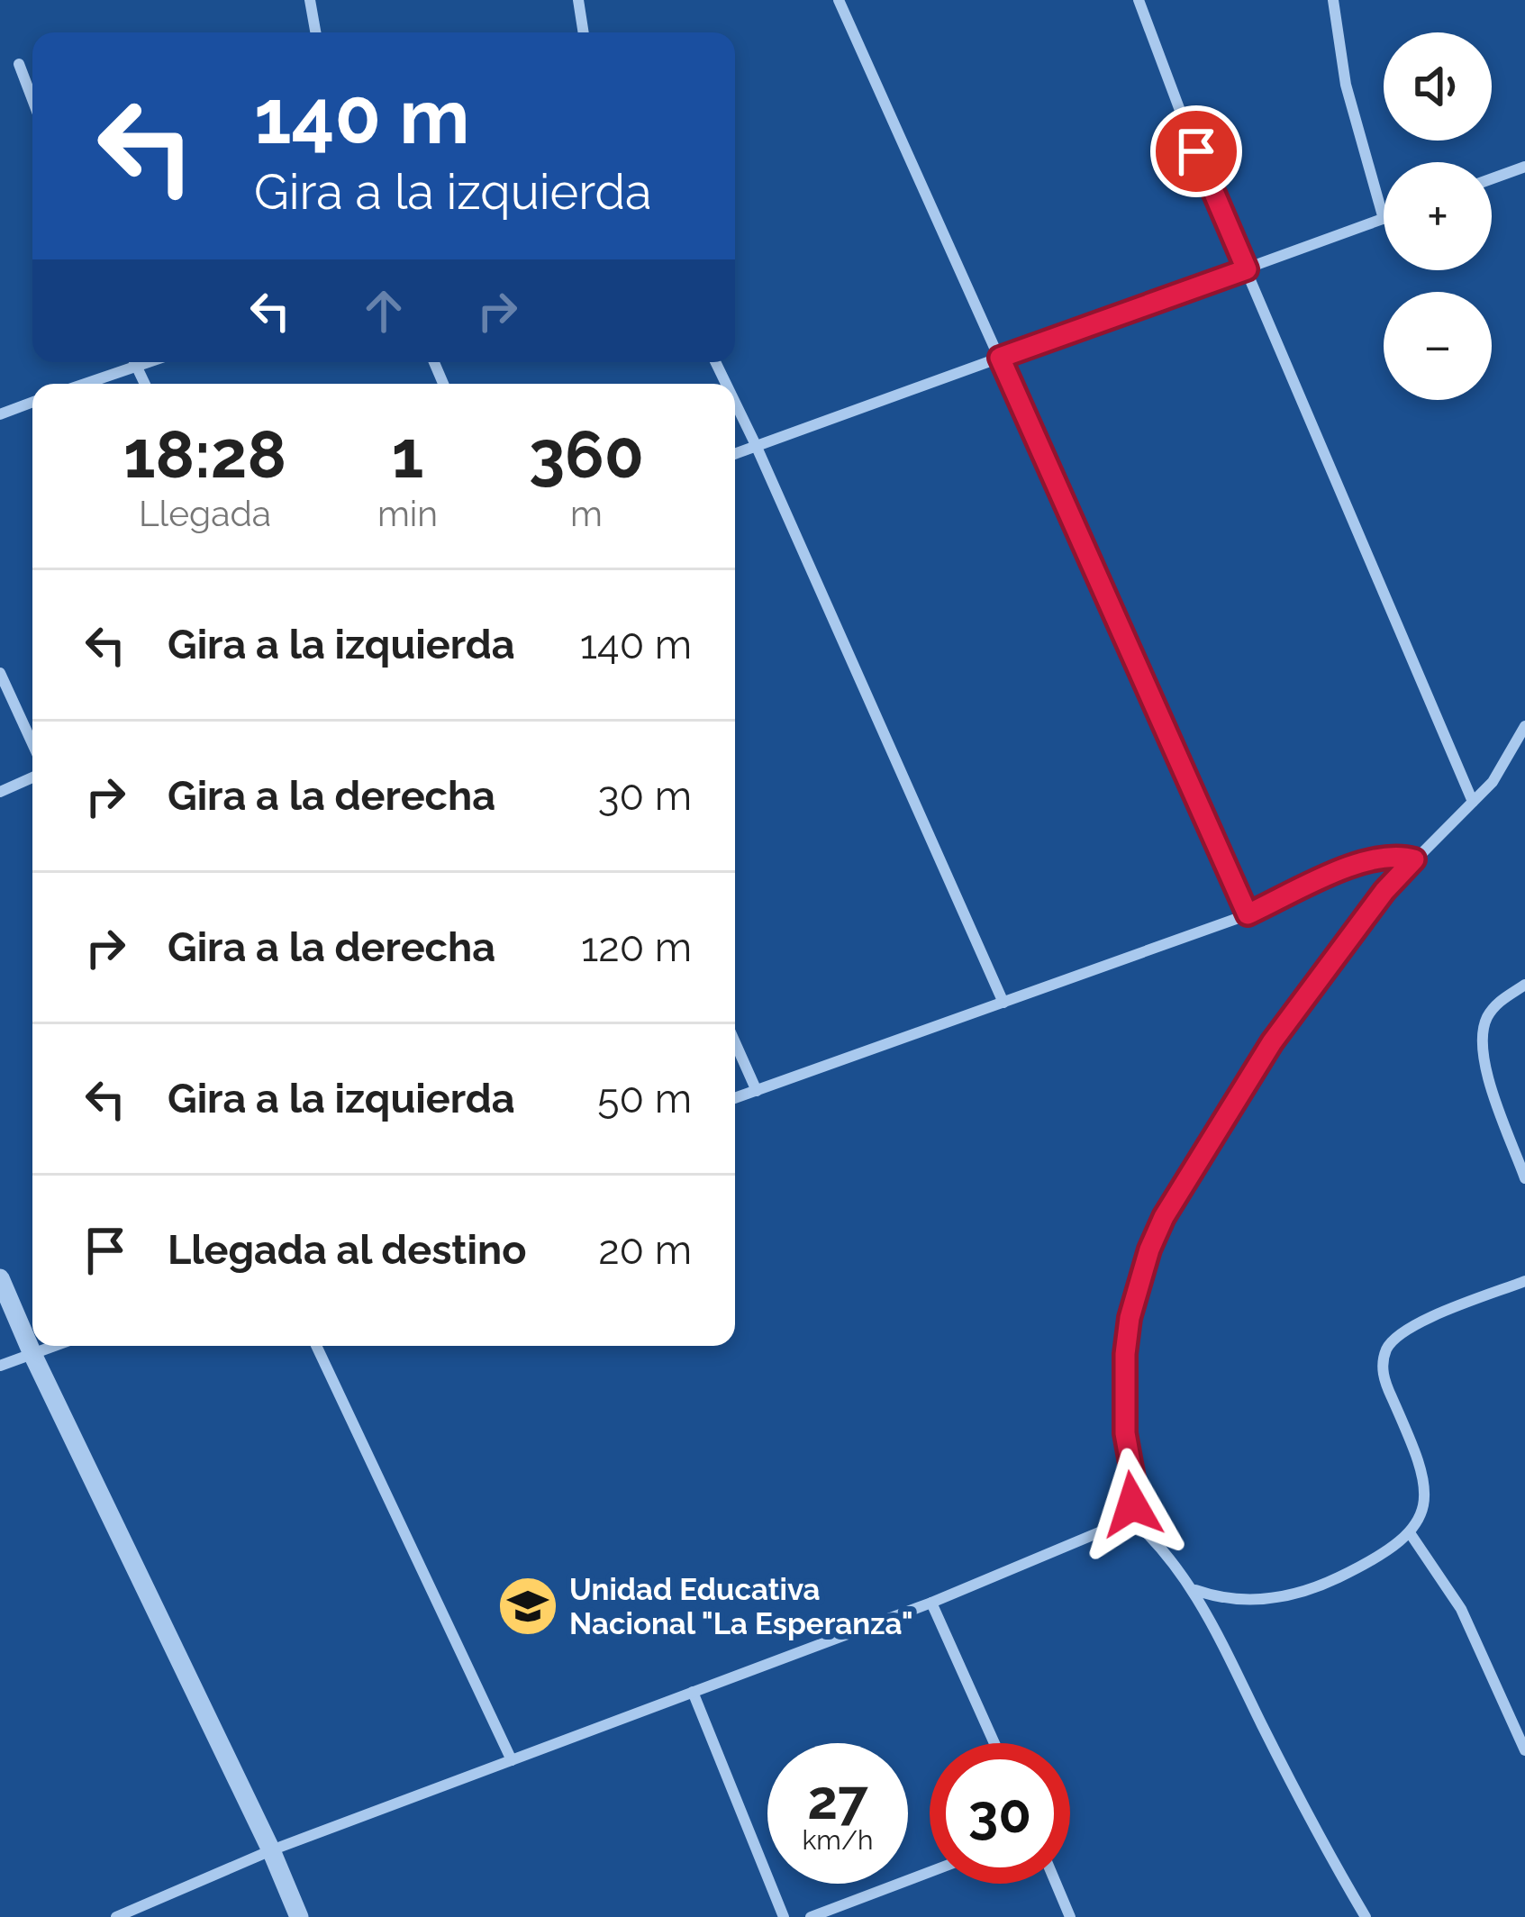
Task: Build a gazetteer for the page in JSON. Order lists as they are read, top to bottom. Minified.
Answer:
{"places":{"school or university":["Unidad Educativa Nacional \"La Esperanza\""]},"page":{"map_buttons":["+","−"],"turn":["140 m","Gira a la izquierda"],"eta":["18:28","Llegada","1","min","360","m"],"list":[{"name":"Gira a la izquierda","value":"140 m"},{"name":"Gira a la derecha","value":"30 m"},{"name":"Gira a la derecha","value":"120 m"},{"name":"Gira a la izquierda","value":"50 m"},{"name":"Llegada al destino","value":"20 m"}],"speed":"27 km/h","limit":"30"}}
